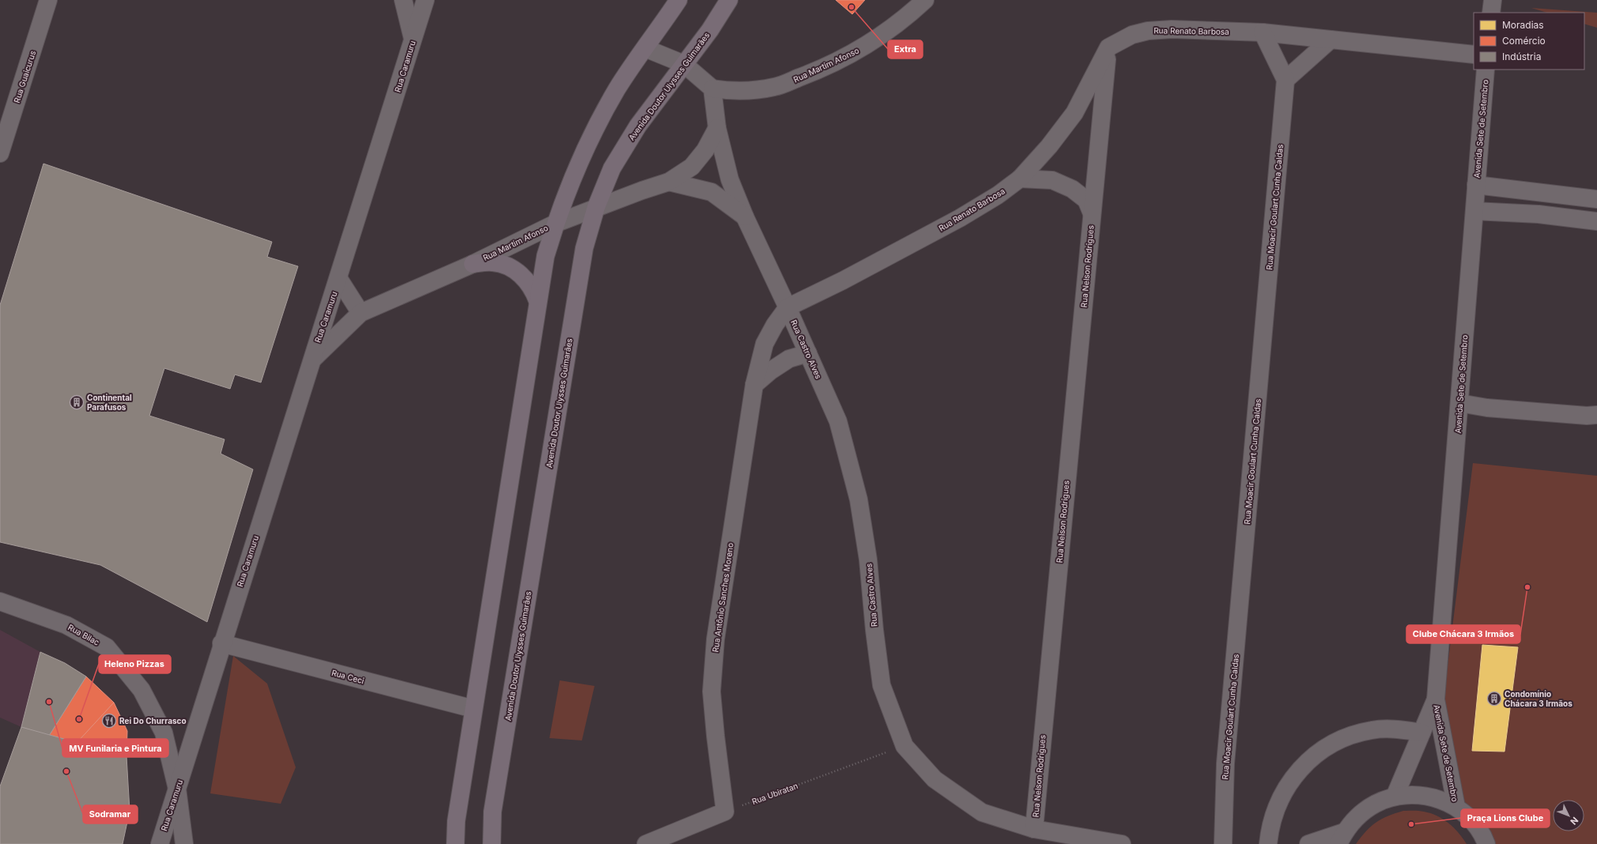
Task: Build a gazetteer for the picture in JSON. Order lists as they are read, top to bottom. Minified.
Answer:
{"streets":{"main road":["Avenida Doutor Ulysses Guimarães"],"street":["Rua Renato Barbosa","Rua Martim Afonso","Rua Caramuru","Rua Guaicurus","Avenida Sete de Setembro","Rua Moacir Goulart Cunha Caldas","Rua Nelson Rodrigues","Rua Castro Alves","Rua Antônio Sanches Moreno","Rua Bilac","Rua Ceci"],"path":["Rua Ubiratan"]},"crossings":[["Rua Renato Barbosa","Rua Nelson Rodrigues"],["Rua Renato Barbosa","Rua Castro Alves"],["Rua Renato Barbosa","Rua Antônio Sanches Moreno"],["Rua Martim Afonso","Rua Caramuru"],["Rua Martim Afonso","Avenida Doutor Ulysses Guimarães"],["Rua Martim Afonso","Rua Castro Alves"],["Rua Caramuru","Rua Bilac"],["Rua Caramuru","Rua Ceci"],["Rua Nelson Rodrigues","Rua Castro Alves"],["Rua Castro Alves","Rua Antônio Sanches Moreno"],["Rua Castro Alves","Rua Ubiratan"],["Rua Antônio Sanches Moreno","Rua Ubiratan"]],"places":{"other":["Extra","Clube Chácara 3 Irmãos","MV Funilaria e Pintura","Heleno Pizzas","Sodramar","Praça Lions Clube"],"building":["Continental Parafusos","Condomínio Chácara 3 Irmãos"],"restaurant":["Rei Do Churrasco"]},"legend":["Moradias","Comércio","Indústria"],"north":"bottom right"}
